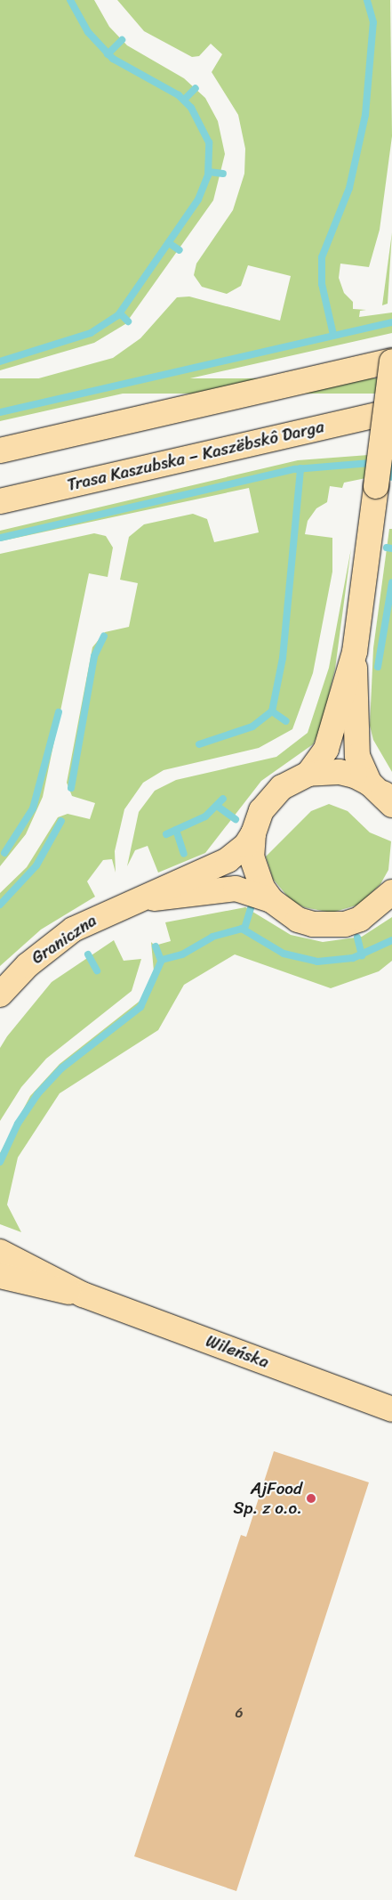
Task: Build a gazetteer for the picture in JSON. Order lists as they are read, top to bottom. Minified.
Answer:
{"streets":{"main road":["Trasa Kaszubska – Kaszëbskô Darga","Graniczna","Wileńska"]},"places":["AjFood Sp. z o.o."],"house_numbers":["6"]}
